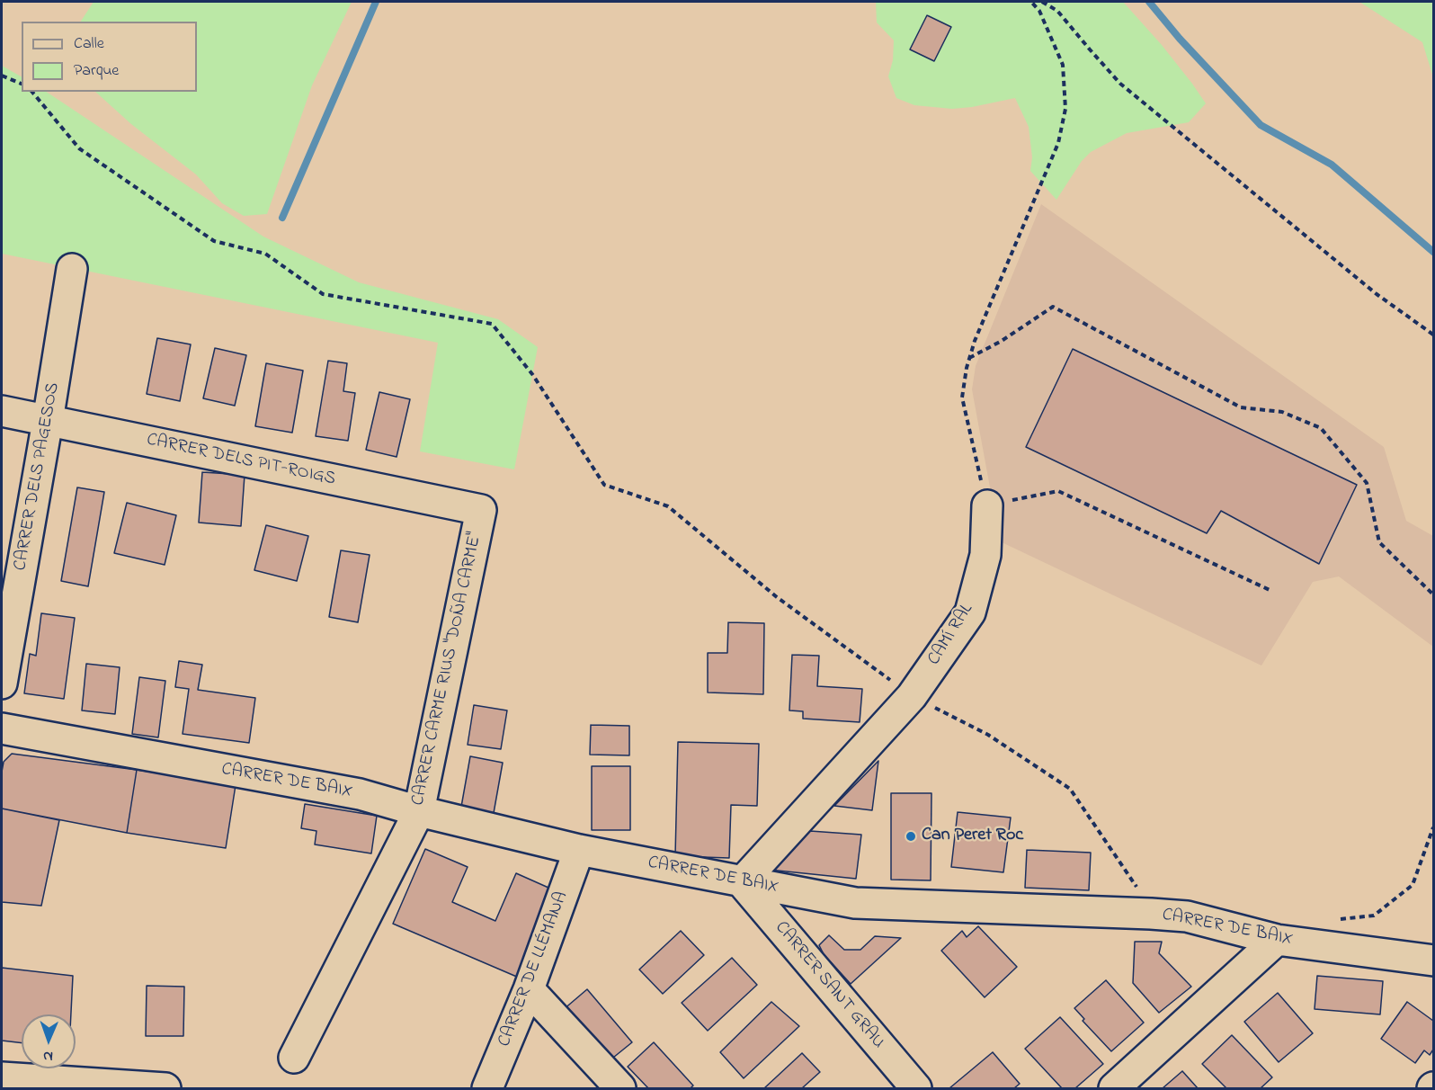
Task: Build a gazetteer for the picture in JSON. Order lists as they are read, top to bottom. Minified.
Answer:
{"streets":{"street":["CARRER DELS PIT-ROIGS","CARRER DELS PAGESOS","CAMÍ RAL","CARRER CARME RIUS \"DOÑA CARME\"","CARRER DE BAIX","CARRER DE LLÉMANA","CARRER SANT GRAU"]},"crossings":[["CARRER DELS PIT-ROIGS","CARRER DELS PAGESOS"],["CARRER DELS PIT-ROIGS","CARRER CARME RIUS \"DOÑA CARME\""],["CAMÍ RAL","CARRER DE BAIX"],["CAMÍ RAL","CARRER SANT GRAU"],["CARRER CARME RIUS \"DOÑA CARME\"","CARRER DE BAIX"],["CARRER DE BAIX","CARRER DE LLÉMANA"],["CARRER DE BAIX","CARRER SANT GRAU"]],"places":["Can Peret Roc"],"legend":["Calle","Parque"],"north":"bottom"}
